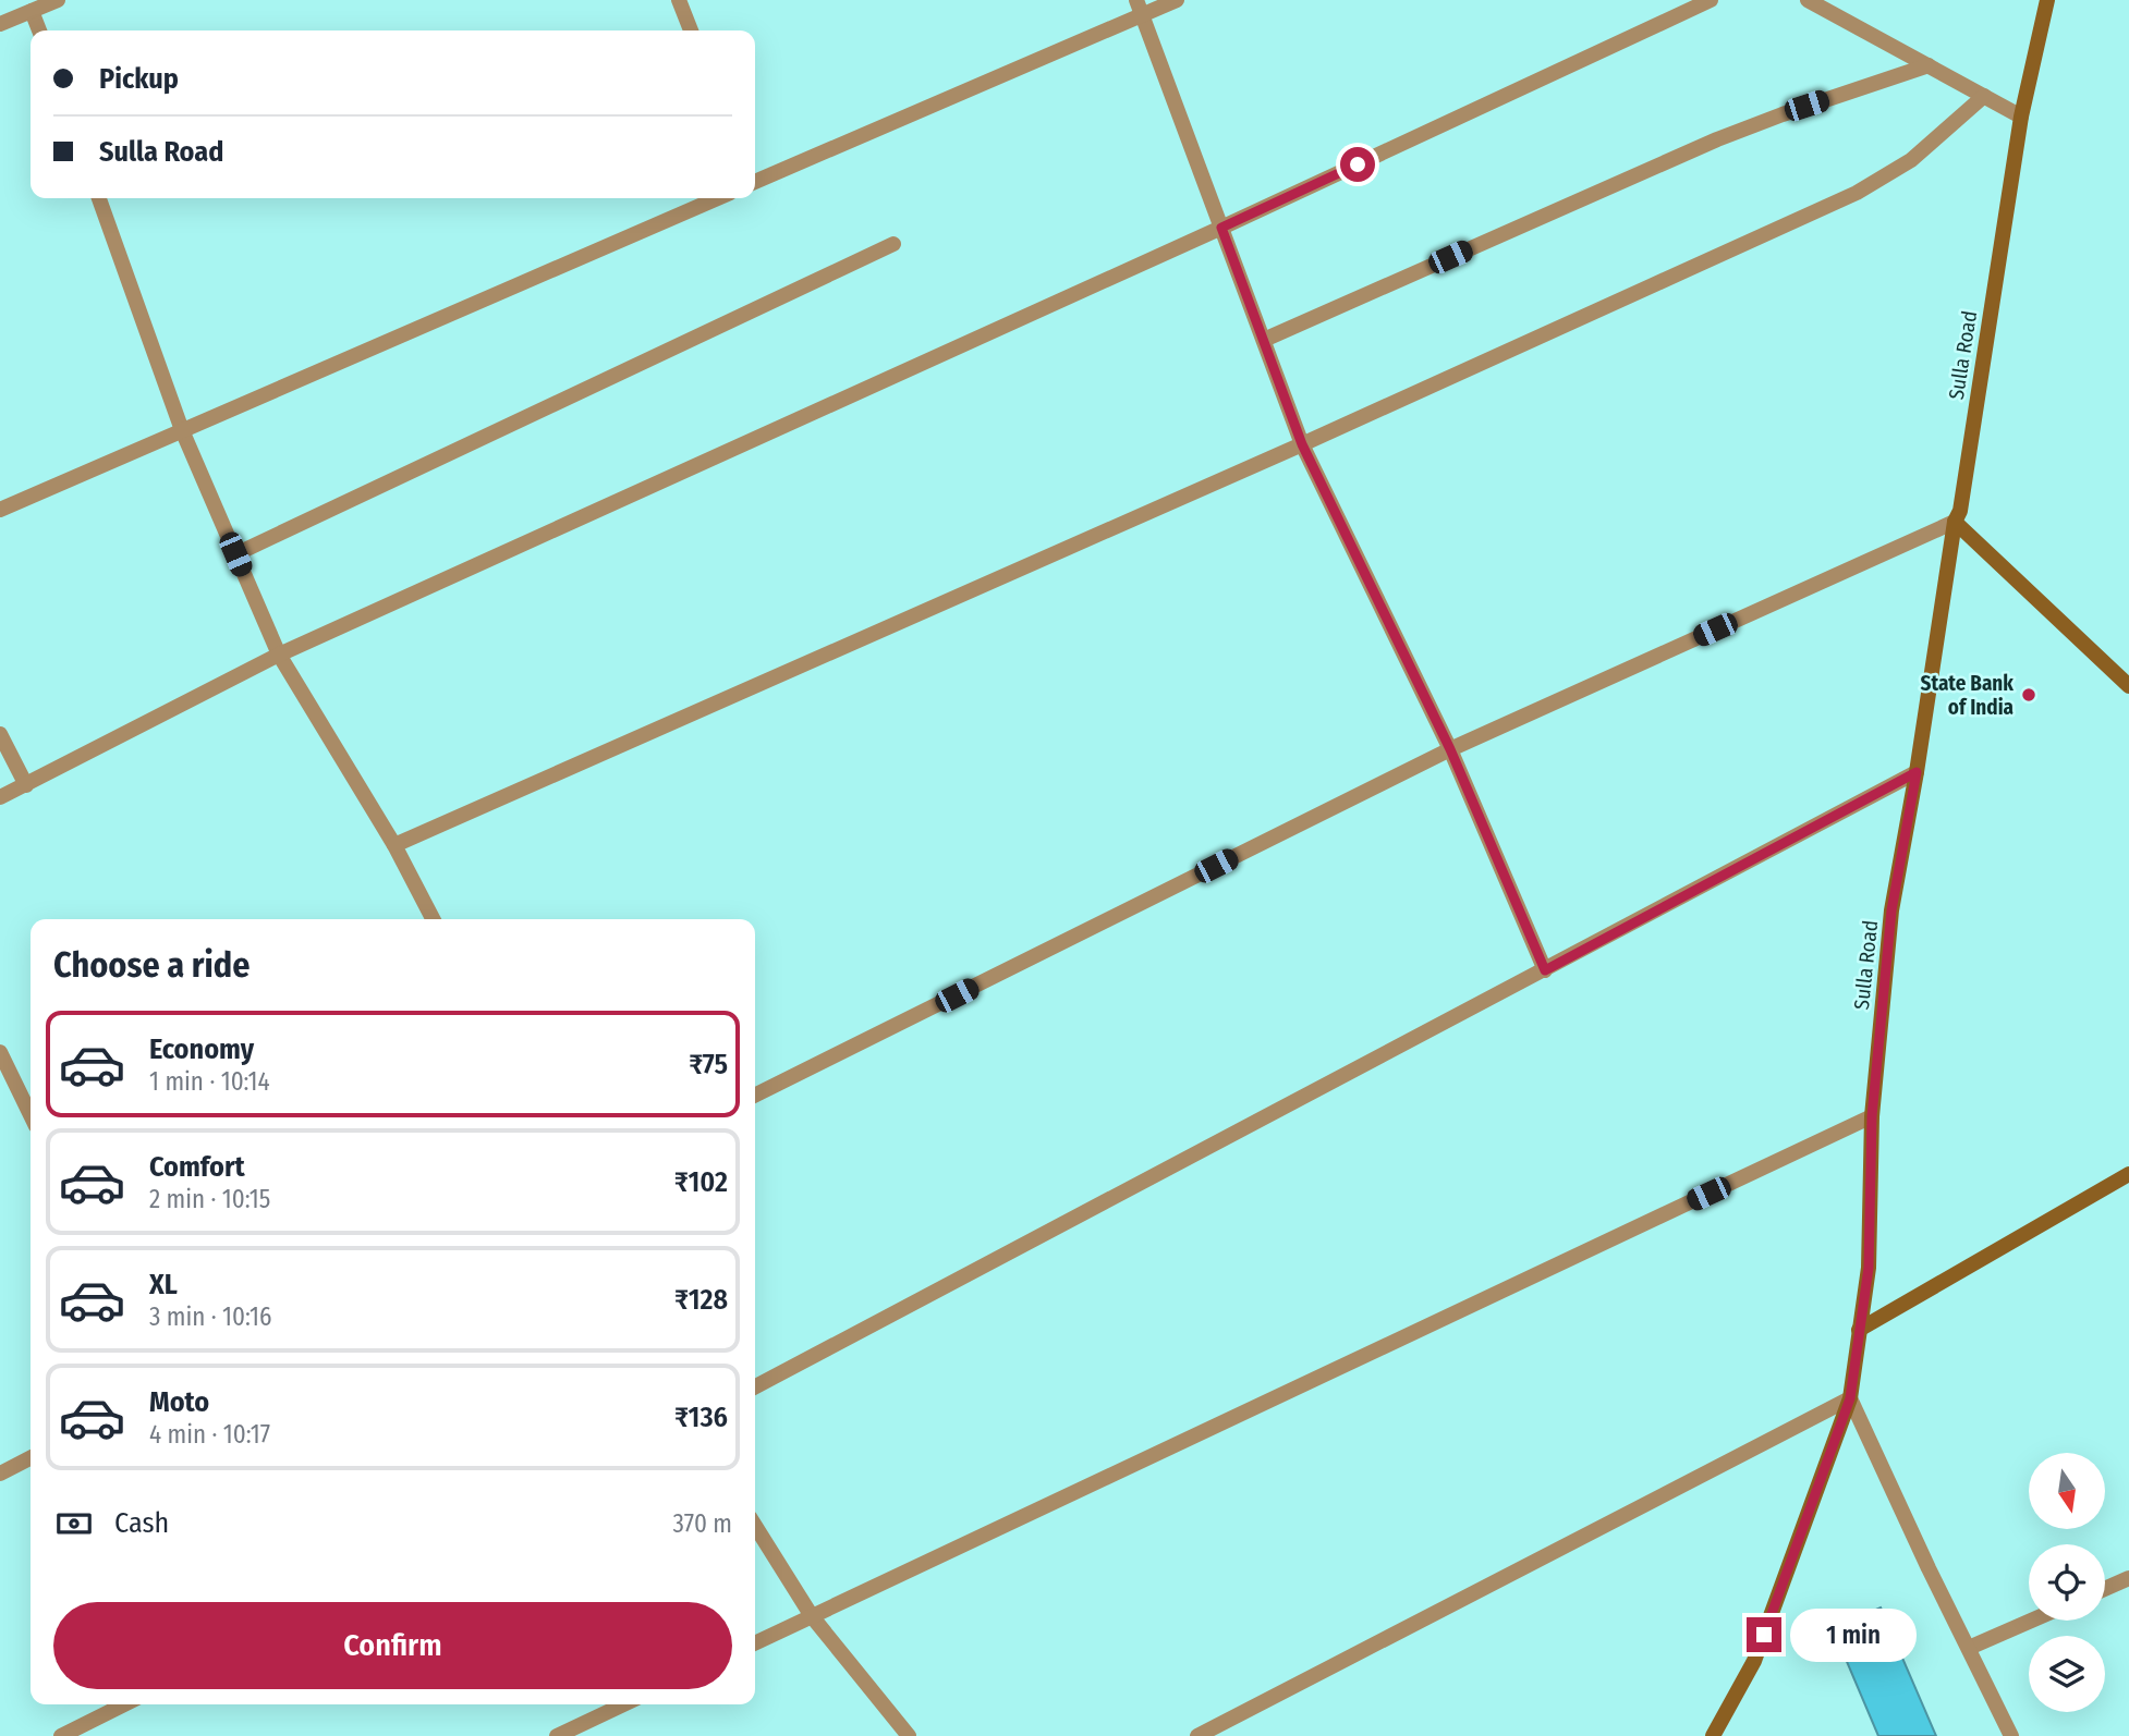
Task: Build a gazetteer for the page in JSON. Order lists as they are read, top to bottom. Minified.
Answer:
{"streets":{"main road":["Sulla Road"]},"places":["State Bank of India"],"north":"bottom","page":{"banner":["Pickup","Sulla Road"],"heading":"Choose a ride","list":[{"name":"Economy","note":"1 min · 10:14","value":"₹75"},{"name":"Comfort","note":"2 min · 10:15","value":"₹102"},{"name":"XL","note":"3 min · 10:16","value":"₹128"},{"name":"Moto","note":"4 min · 10:17","value":"₹136"}],"pay":["Cash","370 m"],"buttons":"Confirm","bubble":"1 min"}}
